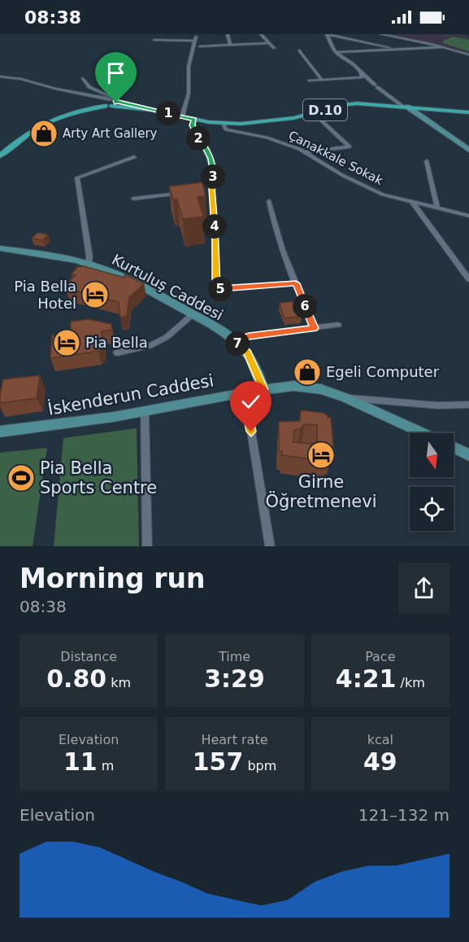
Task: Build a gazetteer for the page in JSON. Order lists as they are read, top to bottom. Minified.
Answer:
{"streets":{"main road":["D.10"],"street":["Çanakkale Sokak","Kurtuluş Caddesi","İskenderun Caddesi"]},"crossings":[["D.10","Çanakkale Sokak"],["Kurtuluş Caddesi","İskenderun Caddesi"]],"places":{"shop":["Arty Art Gallery","Egeli Computer"],"hotel":["Pia Bella Hotel","Pia Bella","Girne Öğretmenevi"],"sports":["Pia Bella Sports Centre"]},"north":"bottom","page":{"status":"08:38","pins":["1","2","3","4","5","6","7"],"heading":["Morning run","08:38"],"stats":[["Distance","0.80 km"],["Time","3:29"],["Pace","4:21 /km"],["Elevation","11 m"],["Heart rate","157 bpm"],["kcal","49"]],"chart":["Elevation","121–132 m"]}}
